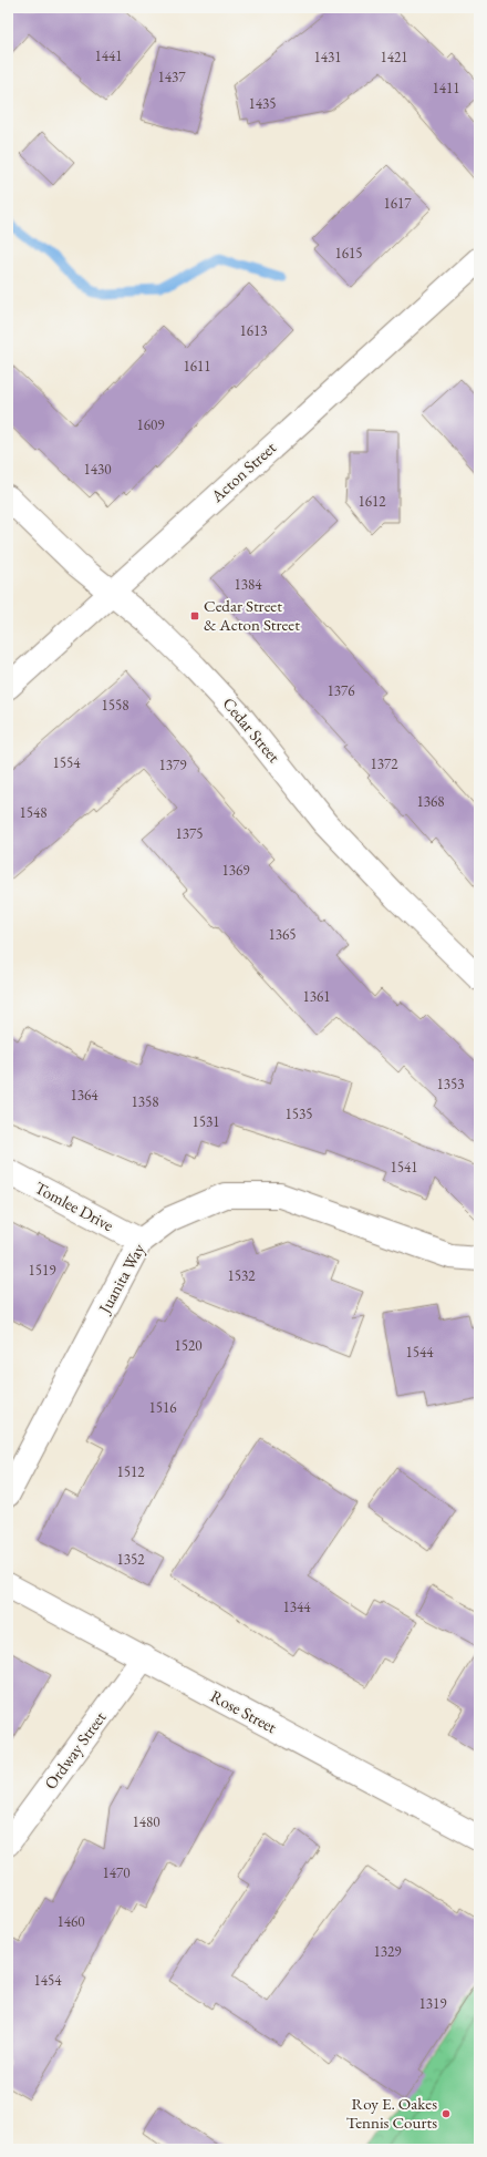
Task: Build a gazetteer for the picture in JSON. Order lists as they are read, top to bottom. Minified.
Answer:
{"streets":{"street":["Acton Street","Cedar Street","Tomlee Drive","Juanita Way","Rose Street","Ordway Street"]},"crossings":[["Acton Street","Cedar Street"],["Tomlee Drive","Juanita Way"],["Rose Street","Ordway Street"]],"places":{"transit":["Cedar Street & Acton Street"],"other":["Roy E. Oakes Tennis Courts"]},"house_numbers":["1441","1431","1421","1437","1411","1435","1617","1615","1613","1611","1609","1430","1612","1384","1376","1558","1554","1372","1379","1368","1548","1375","1369","1365","1361","1353","1364","1358","1535","1531","1541","1519","1532","1520","1544","1516","1512","1352","1344","1480","1470","1460","1329","1454","1319"]}
